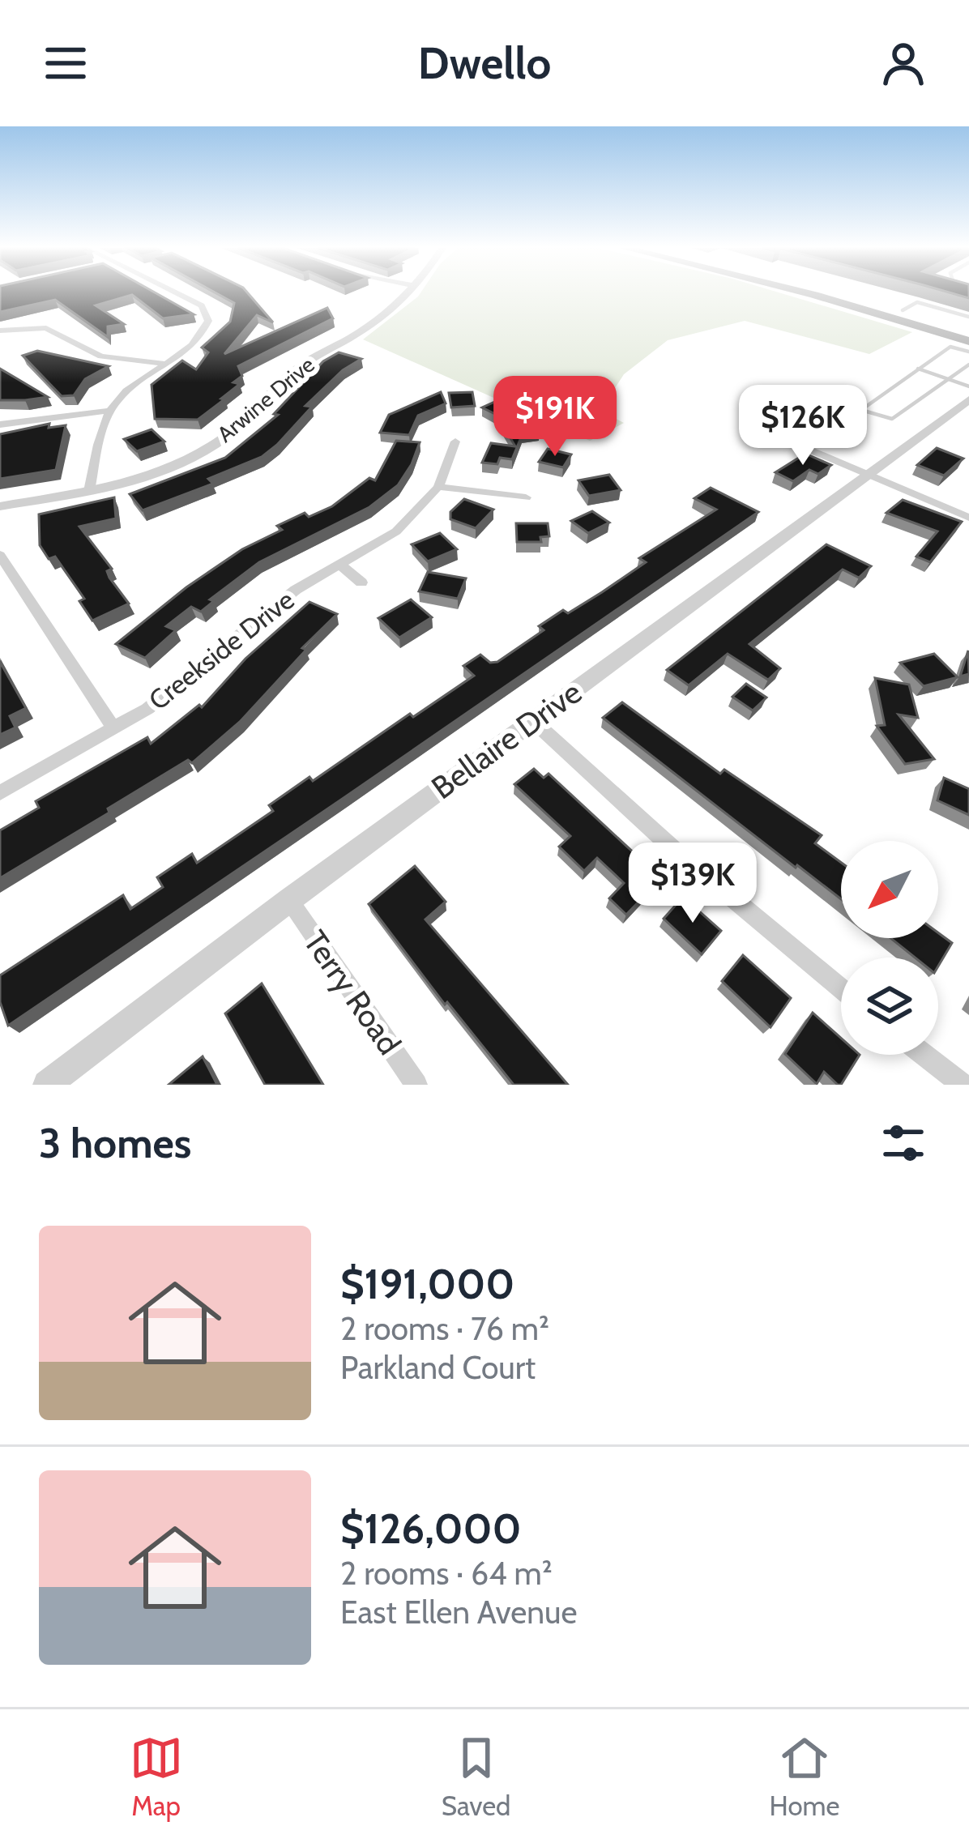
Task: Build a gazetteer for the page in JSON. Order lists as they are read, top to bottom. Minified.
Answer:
{"streets":{"street":["Arwine Drive","Creekside Drive","Bellaire Drive","Terry Road"]},"crossings":[["Bellaire Drive","Terry Road"]],"north":"bottom left","page":{"header":"Dwello","price":["$191K","$126K","$139K"],"heading":"3 homes","list":[{"name":"$191,000","note":"2 rooms · 76 m² · Parkland Court"},{"name":"$126,000","note":"2 rooms · 64 m² · East Ellen Avenue"}],"tabs":["Map","Saved","Home"]}}
